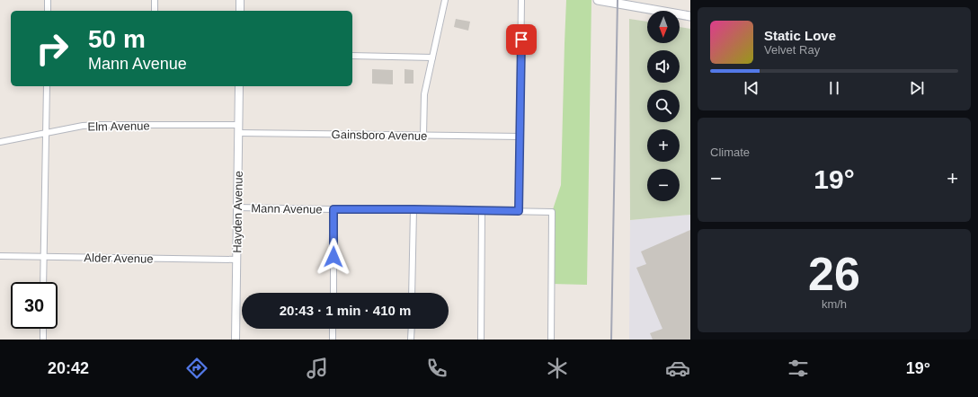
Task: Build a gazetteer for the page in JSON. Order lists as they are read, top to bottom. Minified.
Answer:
{"streets":{"street":["Elm Avenue","Gainsboro Avenue","Mann Avenue","Hayden Avenue","Alder Avenue"]},"crossings":[["Elm Avenue","Hayden Avenue"],["Gainsboro Avenue","Hayden Avenue"],["Mann Avenue","Hayden Avenue"],["Hayden Avenue","Alder Avenue"]],"north":"bottom","page":{"map_buttons":["+","−"],"turn":["50 m","Mann Avenue"],"song":["Static Love","Velvet Ray"],"tile":["Climate",["26","km/h"]],"heat":["−","19°","+"],"limit":"30","trip":"20:43 · 1 min · 410 m","tabs":["20:42","19°"]}}
